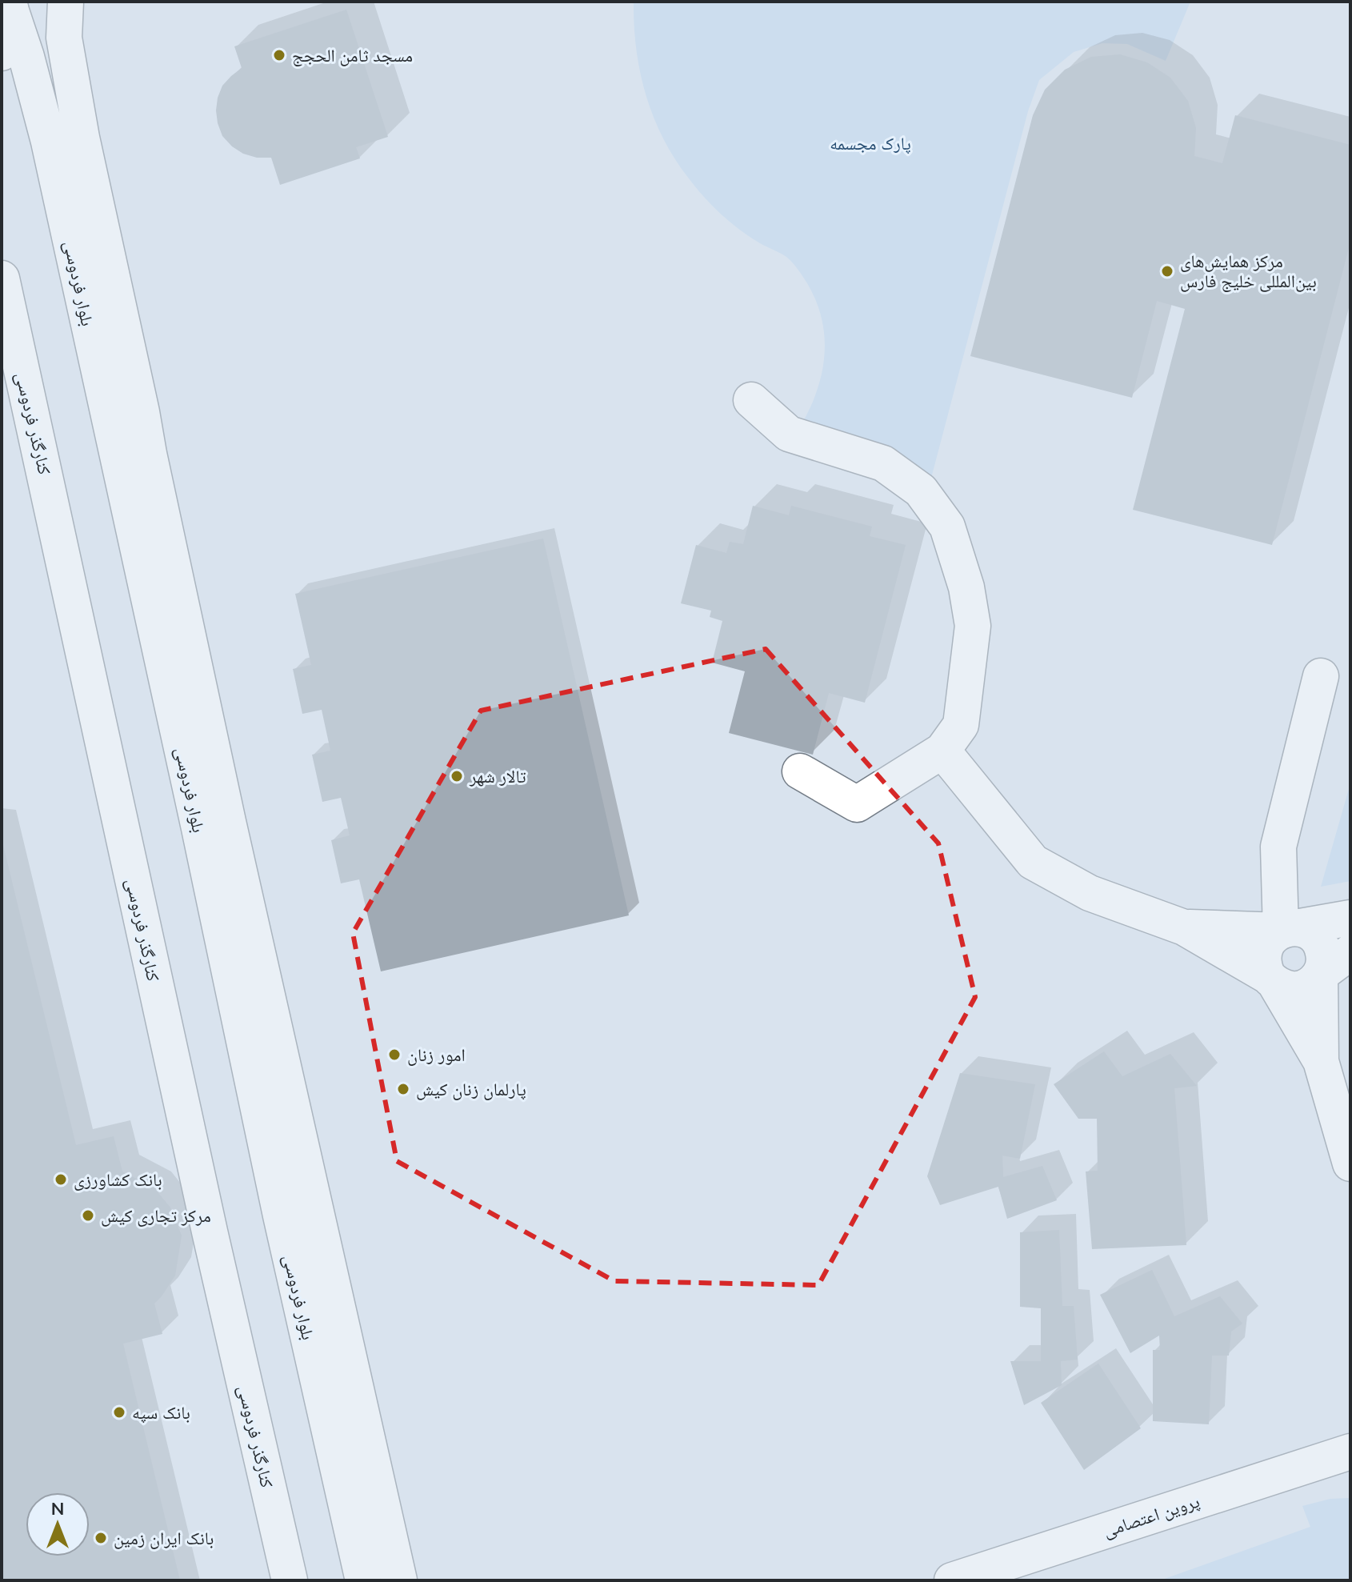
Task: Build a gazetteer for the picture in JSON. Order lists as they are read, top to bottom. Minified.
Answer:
{"streets":{"street":["بلوار فردوسی","کنارگذر فردوسی","پروین اعتصامی"]},"parks":["پارک مجسمه"],"places":["مسجد ثامن الحجج","مرکز همایش‌های بین‌المللی خلیج فارس","تالار شهر","امور زنان","پارلمان زنان کیش","بانک کشاورزی","مرکز تجاری کیش","بانک سپه","بانک ایران زمین"],"north":"top"}
